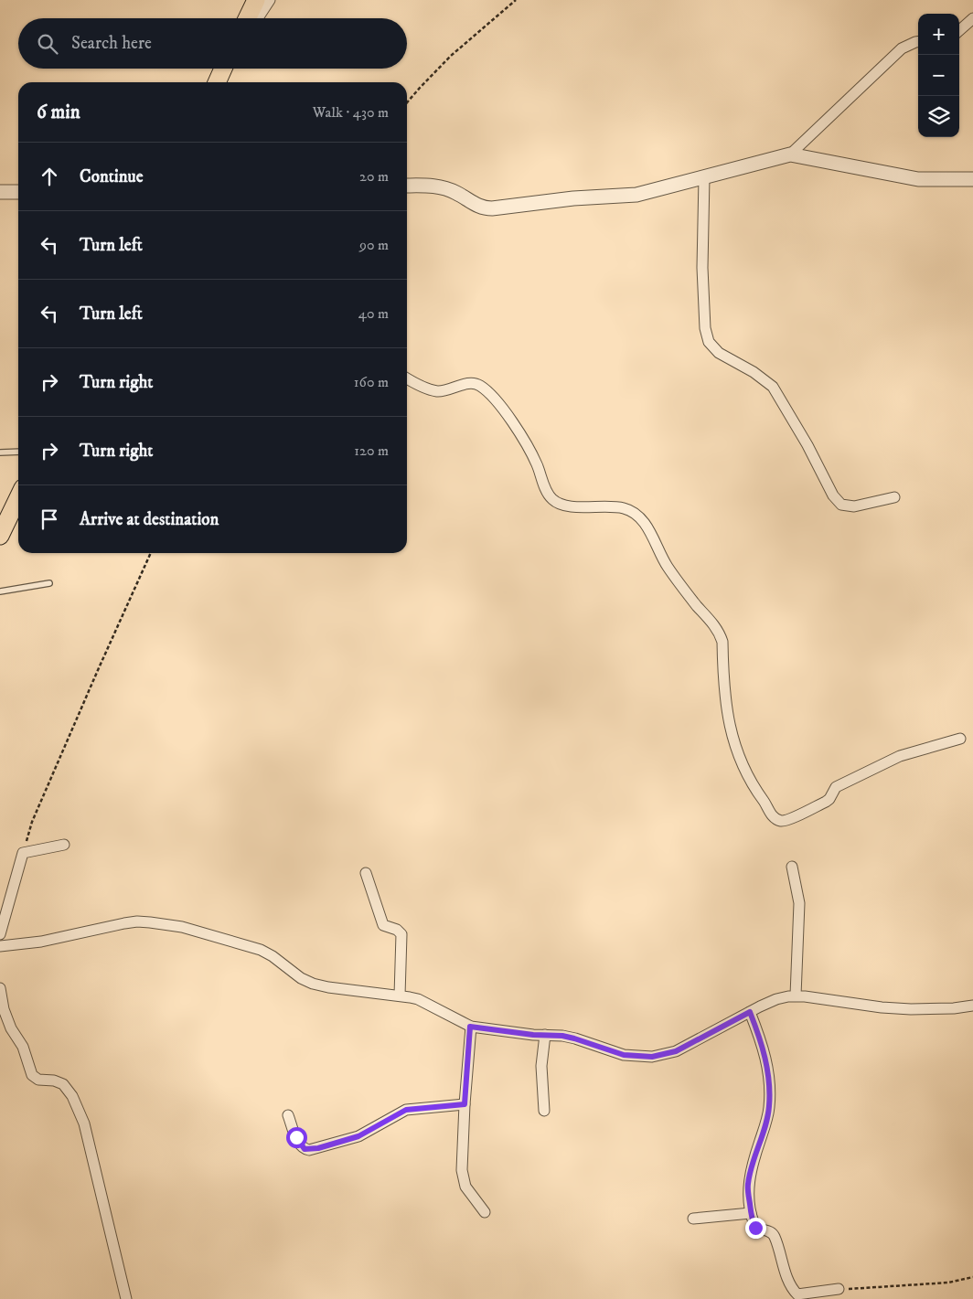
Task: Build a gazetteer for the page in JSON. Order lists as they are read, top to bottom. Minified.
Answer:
{"page":{"map_buttons":["+","−"],"search":"Search here","heading":["6 min","Walk · 430 m"],"list":[["Continue","20 m"],["Turn left","90 m"],["Turn left","40 m"],["Turn right","160 m"],["Turn right","120 m"],"Arrive at destination"]}}
